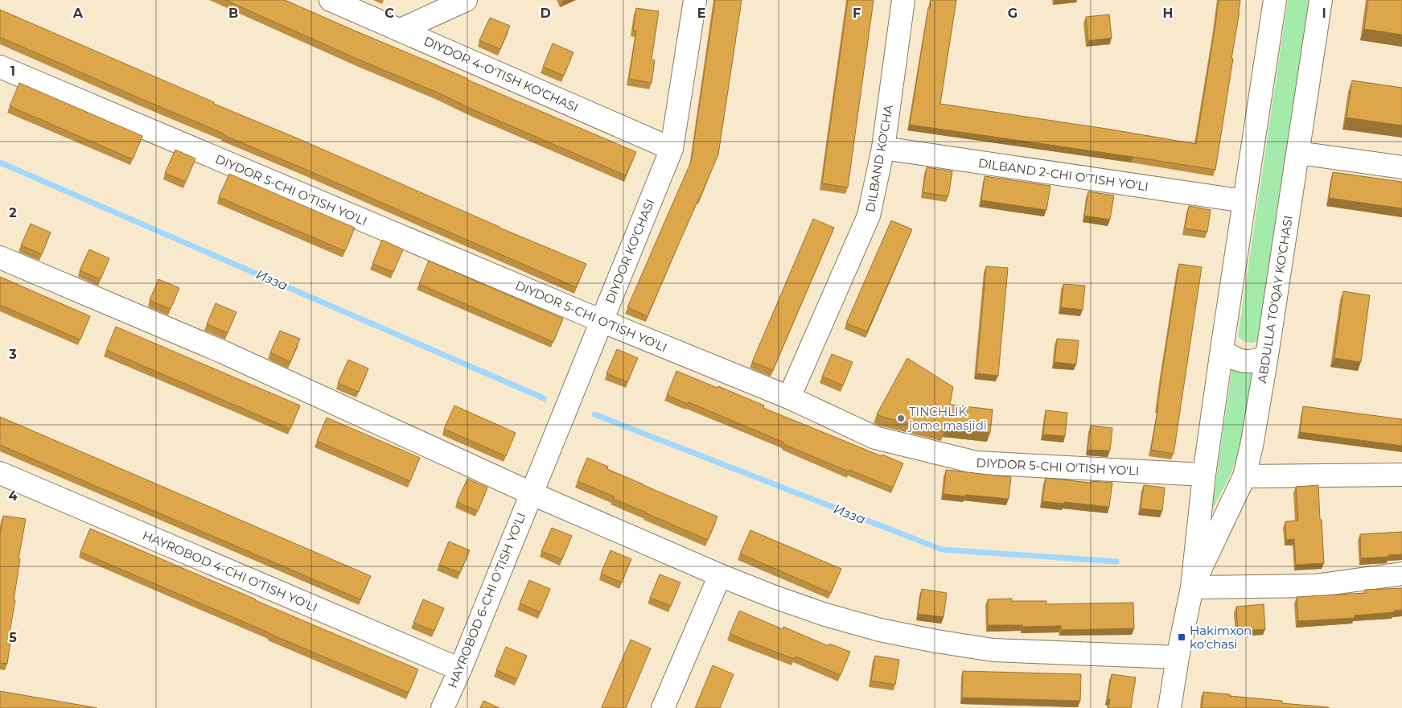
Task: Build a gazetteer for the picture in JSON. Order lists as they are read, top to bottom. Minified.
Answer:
{"streets":{"street":["DIYDOR 4-O'TISH KO'CHASI","DILBAND KO'CHA","DILBAND 2-CHI O'TISH YO'LI","DIYDOR 5-CHI O'TISH YO'LI","DIYDOR KO'CHASI","ABDULLA TO'QAY KO'CHASI","HAYROBOD 4-CHI O'TISH YO'LI","HAYROBOD 6-CHI O'TISH YO'LI"]},"crossings":[["DIYDOR 4-O'TISH KO'CHASI","DIYDOR KO'CHASI"],["DILBAND KO'CHA","DILBAND 2-CHI O'TISH YO'LI"],["DILBAND KO'CHA","DIYDOR 5-CHI O'TISH YO'LI"],["DILBAND 2-CHI O'TISH YO'LI","ABDULLA TO'QAY KO'CHASI"],["DIYDOR 5-CHI O'TISH YO'LI","DIYDOR KO'CHASI"],["DIYDOR 5-CHI O'TISH YO'LI","ABDULLA TO'QAY KO'CHASI"],["DIYDOR KO'CHASI","HAYROBOD 6-CHI O'TISH YO'LI"],["HAYROBOD 4-CHI O'TISH YO'LI","HAYROBOD 6-CHI O'TISH YO'LI"]],"water":["Изза"],"places":{"other":["TINCHLIK jome masjidi"],"transit":["Hakimxon ko'chasi"]},"grid":{"columns":["A","B","C","D","E","F","G","H","I"],"rows":["1","2","3","4","5"]}}
